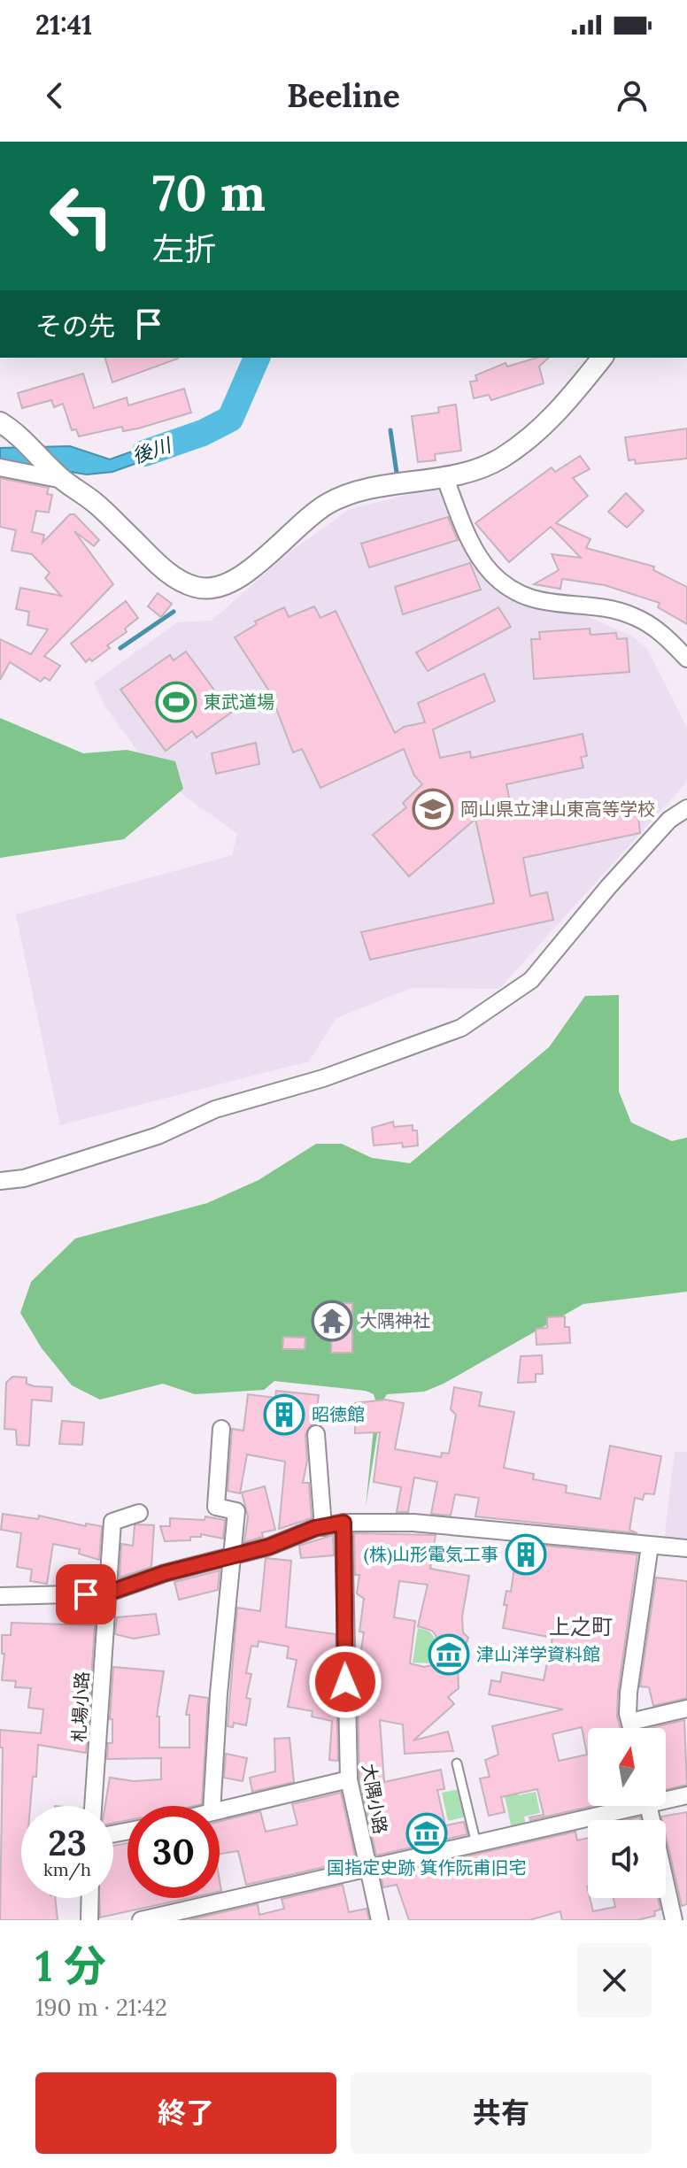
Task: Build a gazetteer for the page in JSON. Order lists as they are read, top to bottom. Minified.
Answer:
{"streets":{"street":["札場小路","大隅小路"]},"districts":["上之町"],"water":["後川"],"places":{"sports":["東武道場"],"school or university":["岡山県立津山東高等学校"],"temple":["大隅神社"],"building":["昭徳館","(株)山形電気工事"],"museum":["津山洋学資料館","国指定史跡 箕作阮甫旧宅"]},"north":"top","page":{"status":"21:41","header":"Beeline","turn":["70 m","左折"],"then":"その先","speed":"23 km/h","limit":"30","heading":["1 分","190 m · 21:42"],"buttons":["終了","共有"]}}
